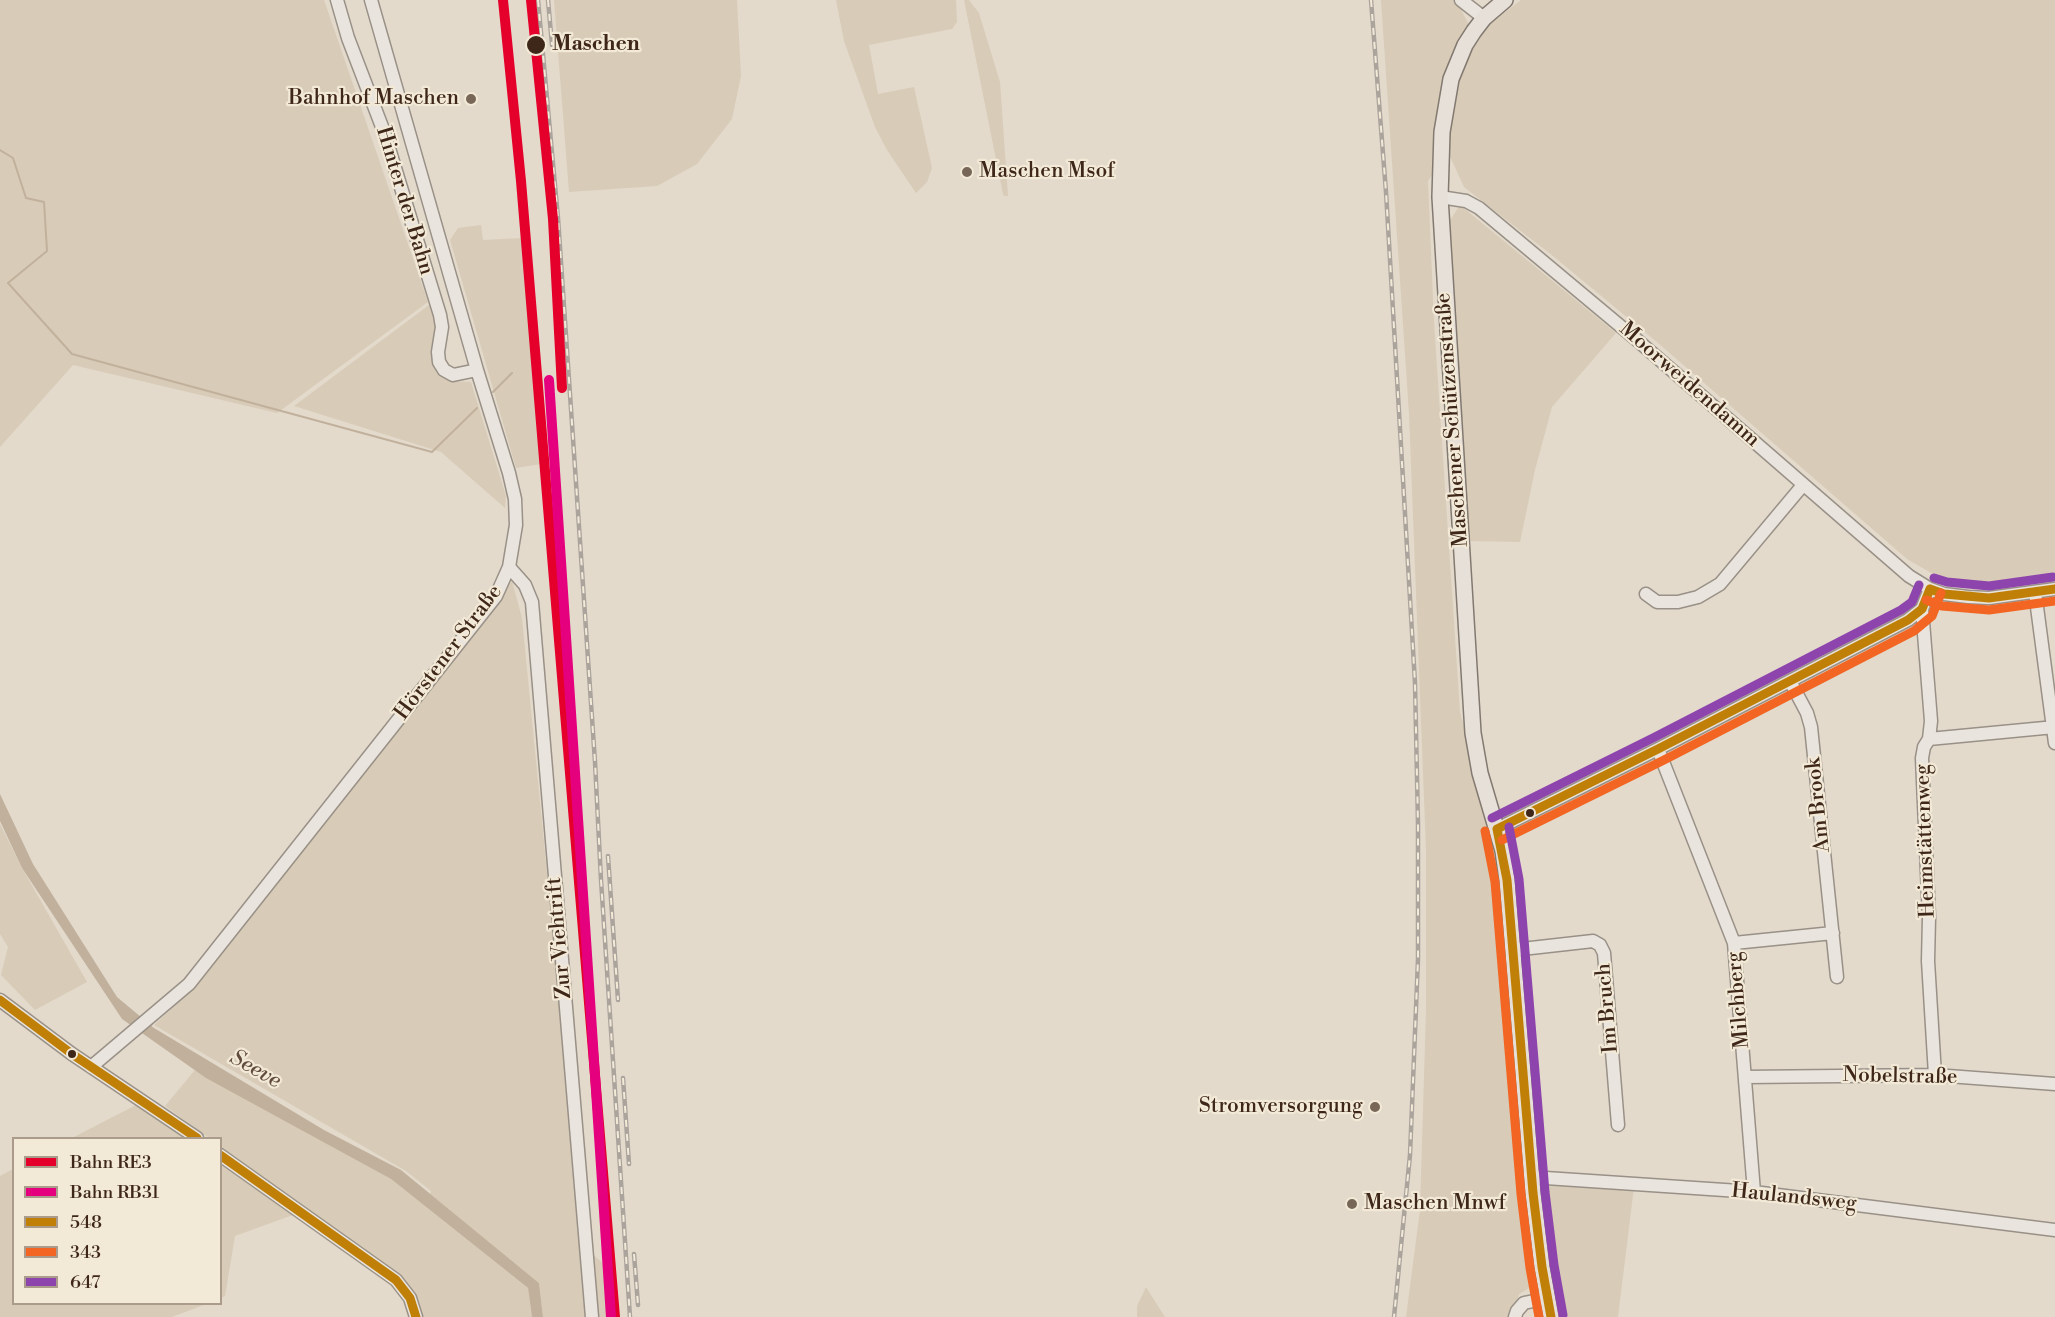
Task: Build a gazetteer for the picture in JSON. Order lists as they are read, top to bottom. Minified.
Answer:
{"streets":{"main road":["Maschener Schützenstraße"],"street":["Hinter der Bahn","Moorweidendamm","Hörstener Straße","Am Brook","Heimstättenweg","Zur Viehtrift","Milchberg","Im Bruch","Nobelstraße","Haulandsweg"]},"crossings":[["Hinter der Bahn","Hörstener Straße"],["Moorweidendamm","Maschener Schützenstraße"],["Maschener Schützenstraße","Im Bruch"],["Maschener Schützenstraße","Haulandsweg"],["Hörstener Straße","Zur Viehtrift"],["Heimstättenweg","Nobelstraße"],["Milchberg","Nobelstraße"],["Milchberg","Haulandsweg"]],"water":["Seeve"],"places":["Maschen","Bahnhof Maschen","Maschen Msof","Stromversorgung","Maschen Mnwf"],"lines":["rail line RE3","rail line RB31","transit line 647","transit line 548","transit line 343"],"legend":["Bahn RE3","Bahn RB31","548","343","647"]}
